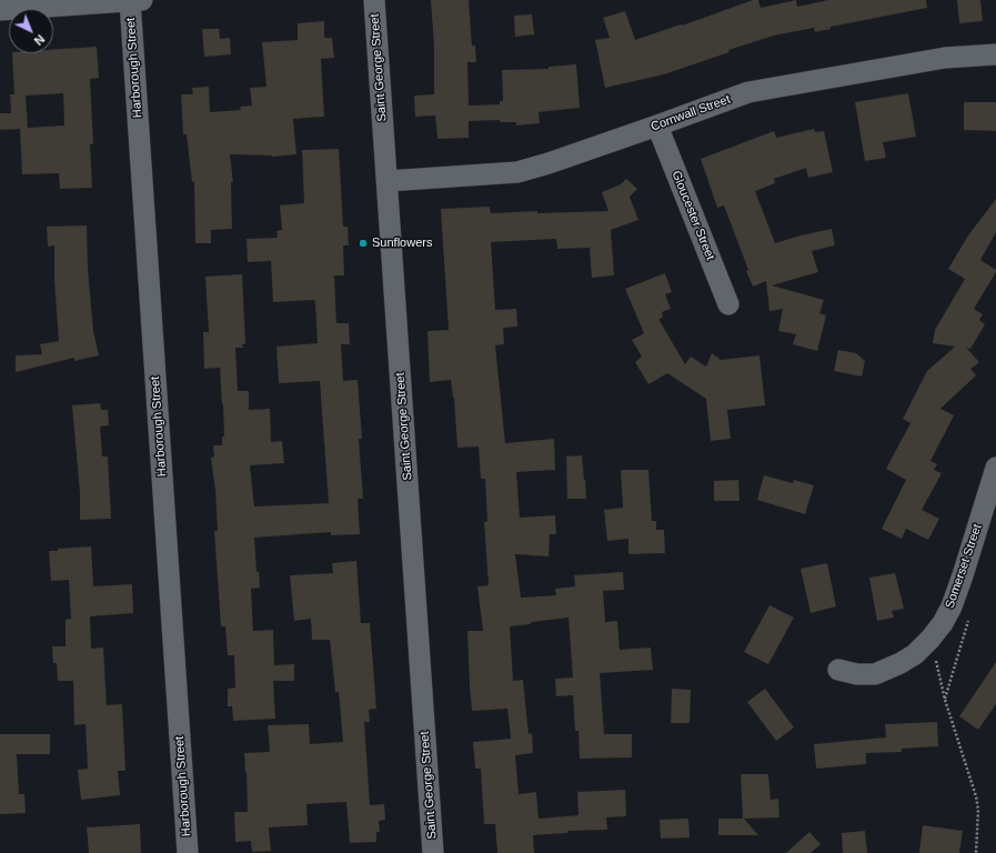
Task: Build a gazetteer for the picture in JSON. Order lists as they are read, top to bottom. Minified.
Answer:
{"streets":{"street":["Harborough Street","Saint George Street","Cornwall Street","Gloucester Street","Somerset Street"]},"crossings":[["Saint George Street","Cornwall Street"],["Cornwall Street","Gloucester Street"]],"places":["Sunflowers"],"north":"bottom right"}
